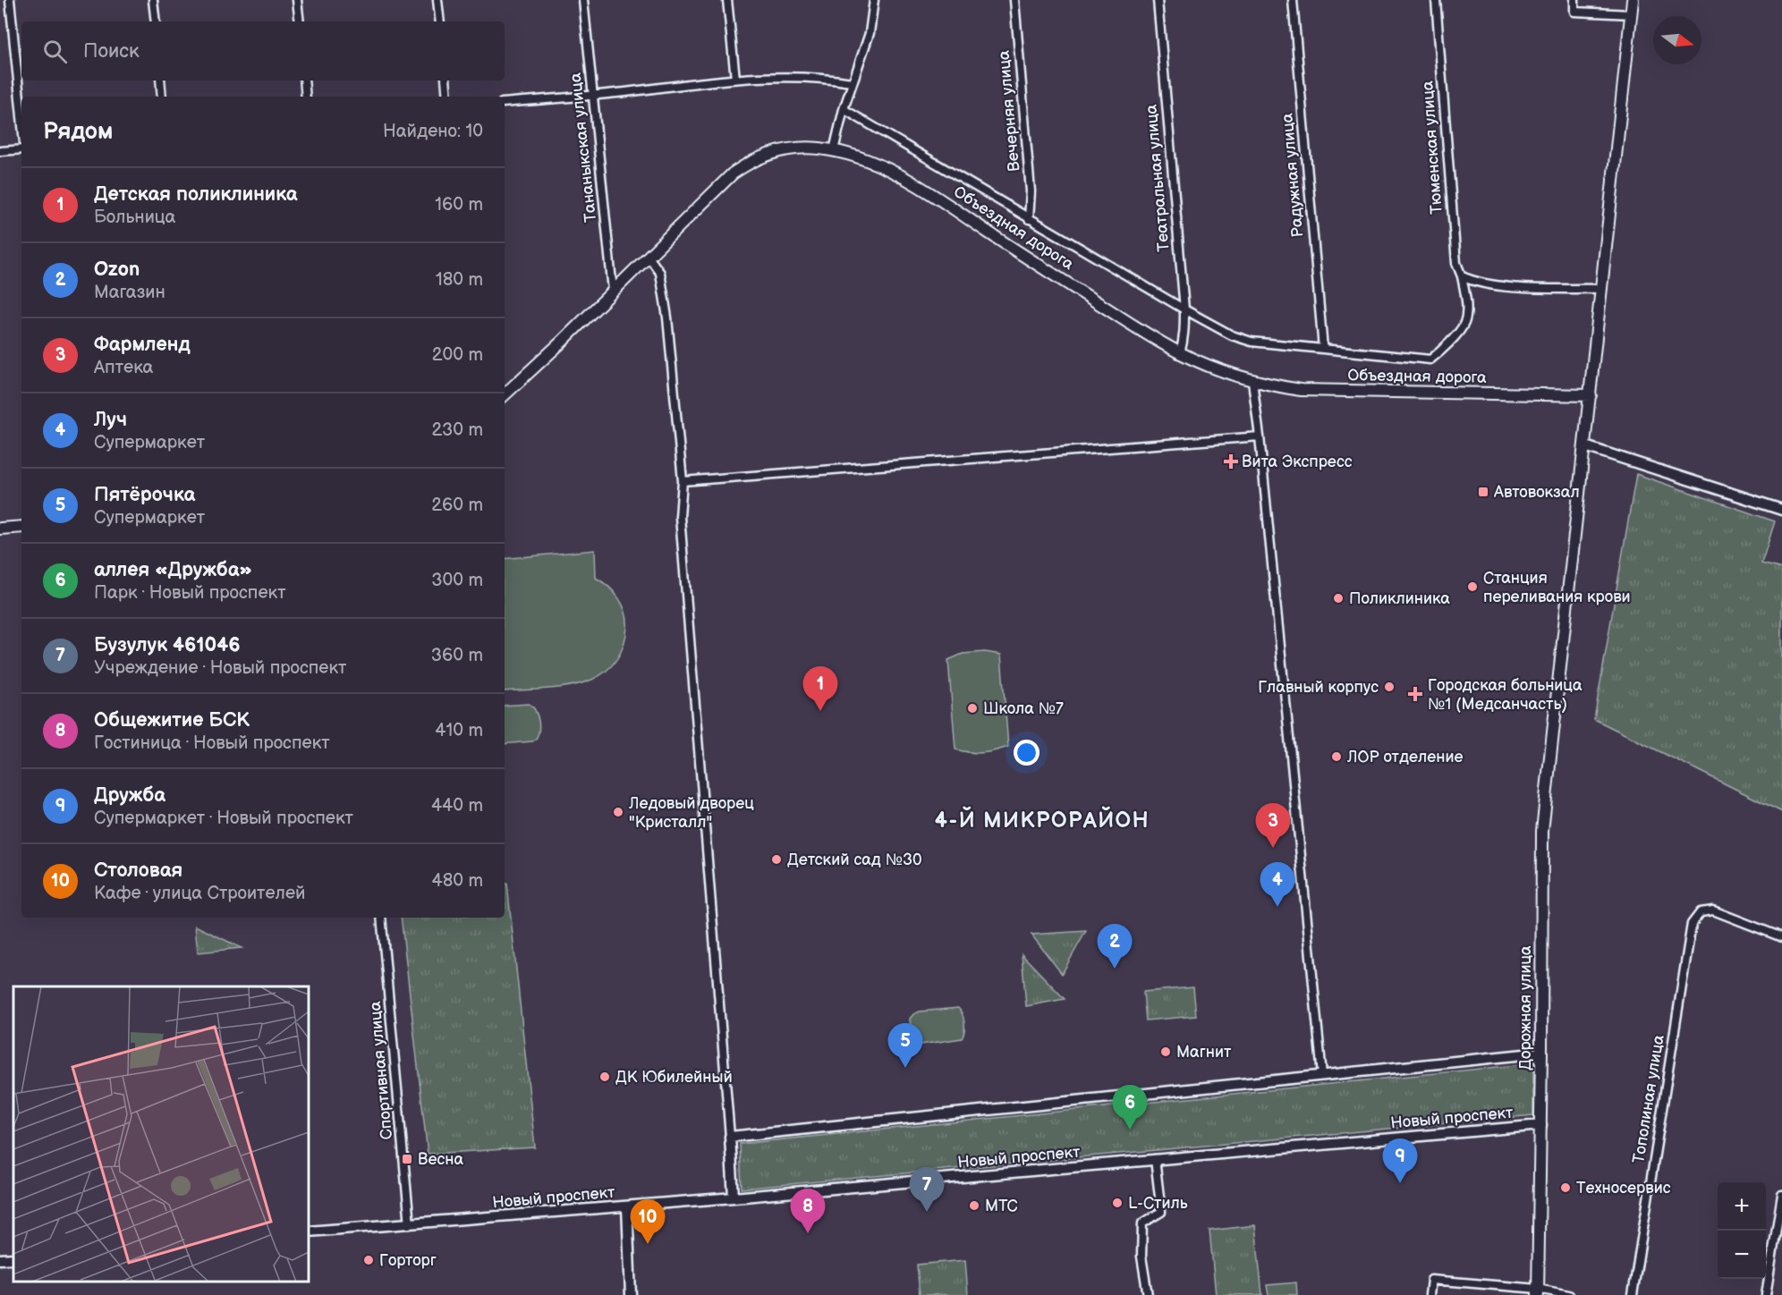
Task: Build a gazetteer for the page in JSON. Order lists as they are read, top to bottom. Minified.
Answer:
{"streets":{"main road":["Объездная дорога","Дорожная улица"],"street":["Вечерняя улица","Тананыкская улица","Тюменская улица","Радужная улица","Театральная улица","Спортивная улица","Тополиная улица","Новый проспект"]},"crossings":[["Тананыкская улица","Объездная дорога"],["Тюменская улица","Радужная улица"],["Театральная улица","Объездная дорога"],["Объездная дорога","Дорожная улица"],["Дорожная улица","Новый проспект"],["Спортивная улица","Новый проспект"]],"districts":["4-Й МИКРОРАЙОН"],"places":{"health":["Вита Экспресс","Городская больница №1 (Медсанчасть)"],"transit":["Автовокзал","Весна"],"other":["Станция переливания крови","Поликлиника","Главный корпус","Школа №7","ЛОР отделение","Ледовый дворец \"Кристалл\"","Детский сад №30","Магнит","ДК Юбилейный","Техносервис","L-Стиль","МТС","Горторг"]},"north":"right","page":{"search":"Поиск","heading":["Рядом","Найдено: 10"],"list":[{"mark":"1","name":"Детская поликлиника","note":"Больница","value":"160 m"},{"mark":"2","name":"Ozon","note":"Магазин","value":"180 m"},{"mark":"3","name":"Фармленд","note":"Аптека","value":"200 m"},{"mark":"4","name":"Луч","note":"Супермаркет","value":"230 m"},{"mark":"5","name":"Пятёрочка","note":"Супермаркет","value":"260 m"},{"mark":"6","name":"аллея «Дружба»","note":"Парк · Новый проспект","value":"300 m"},{"mark":"7","name":"Бузулук 461046","note":"Учреждение · Новый проспект","value":"360 m"},{"mark":"8","name":"Общежитие БСК","note":"Гостиница · Новый проспект","value":"410 m"},{"mark":"9","name":"Дружба","note":"Супермаркет · Новый проспект","value":"440 m"},{"mark":"10","name":"Столовая","note":"Кафе · улица Строителей","value":"480 m"}],"pins":["1","3","4","2","5","6","9","7","8","10"],"map_buttons":["+","−"]}}
